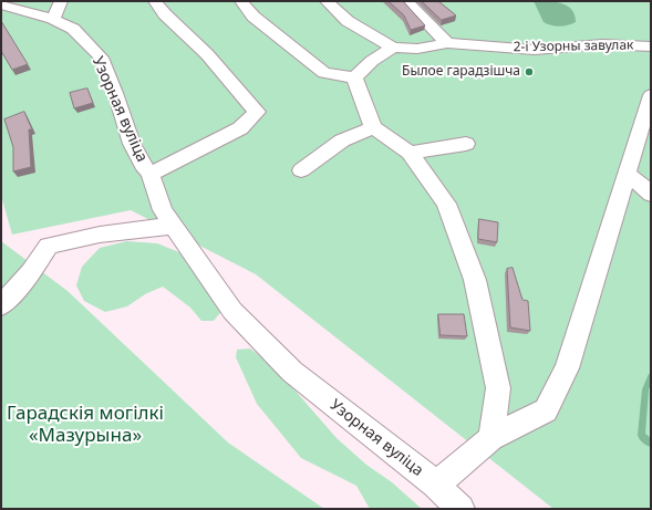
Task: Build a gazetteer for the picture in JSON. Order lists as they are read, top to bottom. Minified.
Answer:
{"streets":{"lane":["2-і Узорны завулак","Узорная вуліца"]},"parks":["Гарадскія могілкі «Мазурына»"],"places":["Былое гарадзішча"]}
